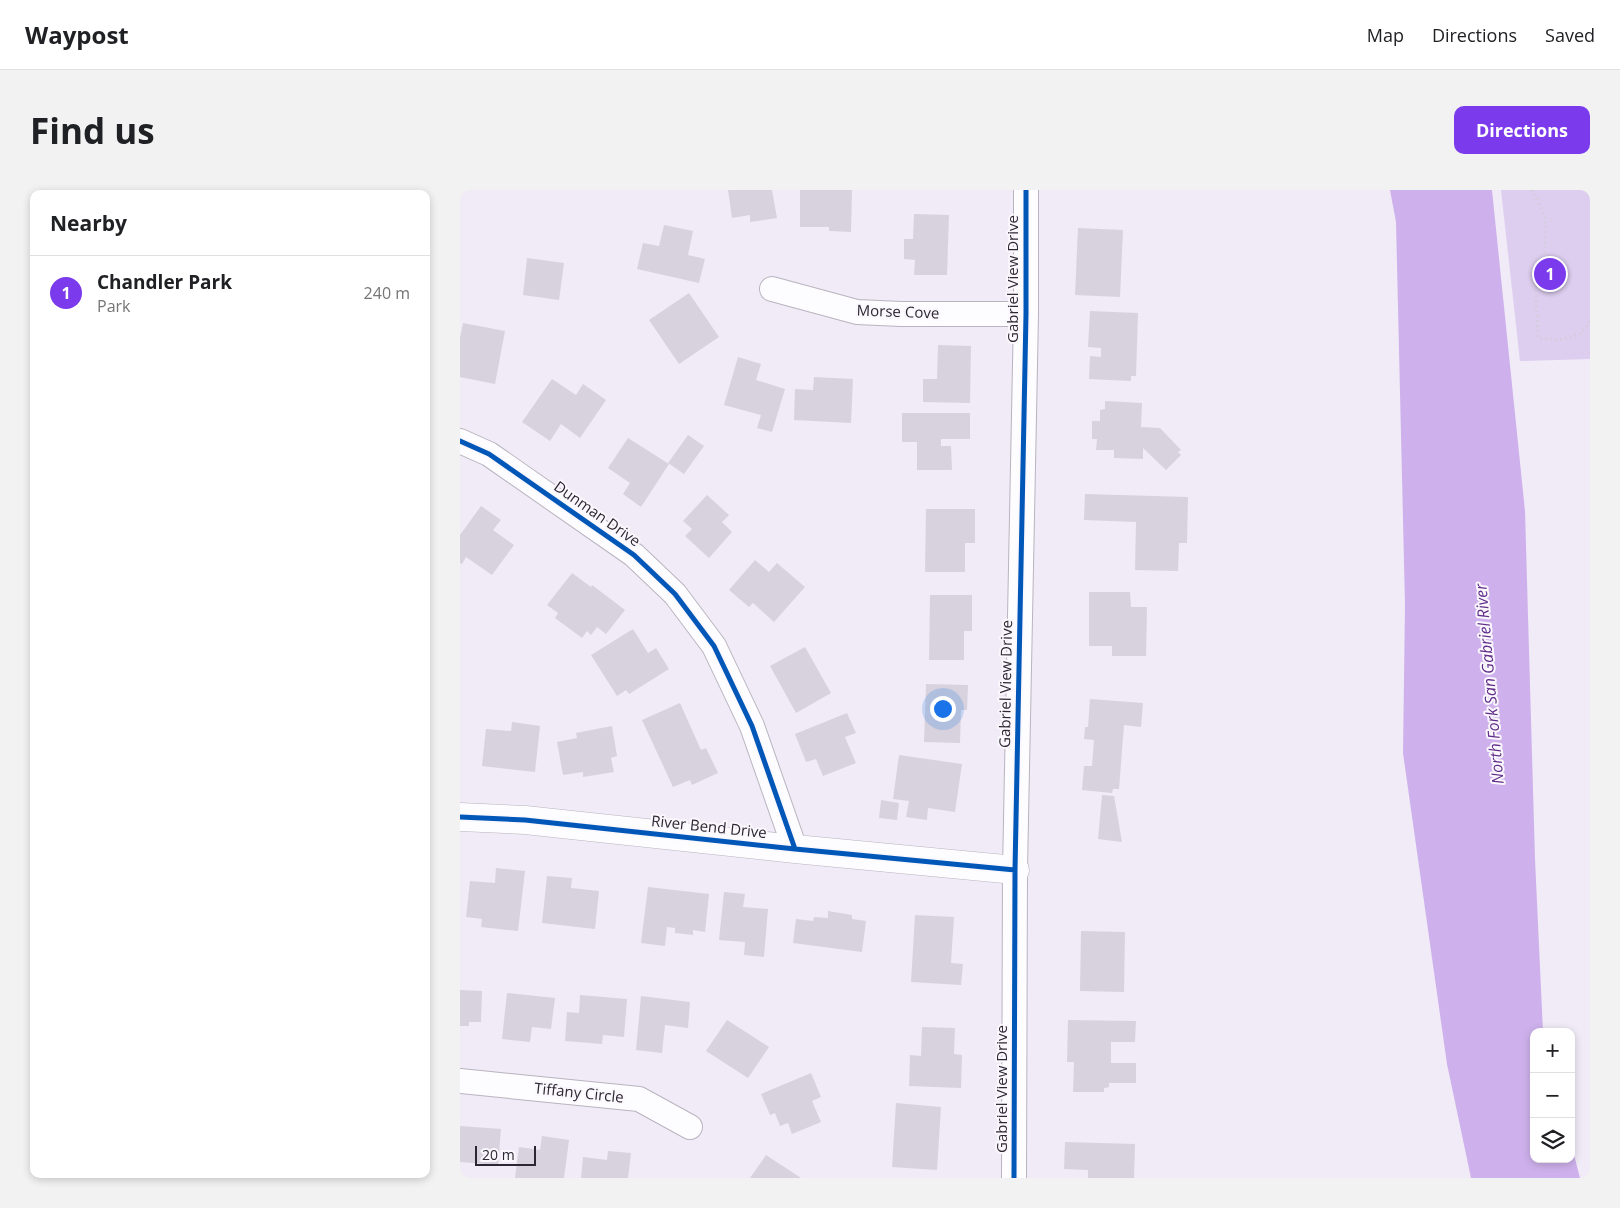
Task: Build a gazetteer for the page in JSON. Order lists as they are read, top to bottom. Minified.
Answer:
{"streets":{"street":["Gabriel View Drive","Morse Cove","Dunman Drive","River Bend Drive","Tiffany Circle"]},"crossings":[["Gabriel View Drive","Morse Cove"],["Gabriel View Drive","River Bend Drive"],["Dunman Drive","River Bend Drive"]],"water":["North Fork San Gabriel River"],"scale_bar":"20 m","page":{"header":"Waypost","nav":["Map","Directions","Saved"],"buttons":"Directions","title":"Find us","heading":"Nearby","list":[{"mark":"1","name":"Chandler Park","note":"Park","value":"240 m"}],"pins":"1","map_buttons":["+","−"],"scale":"20 m"}}
